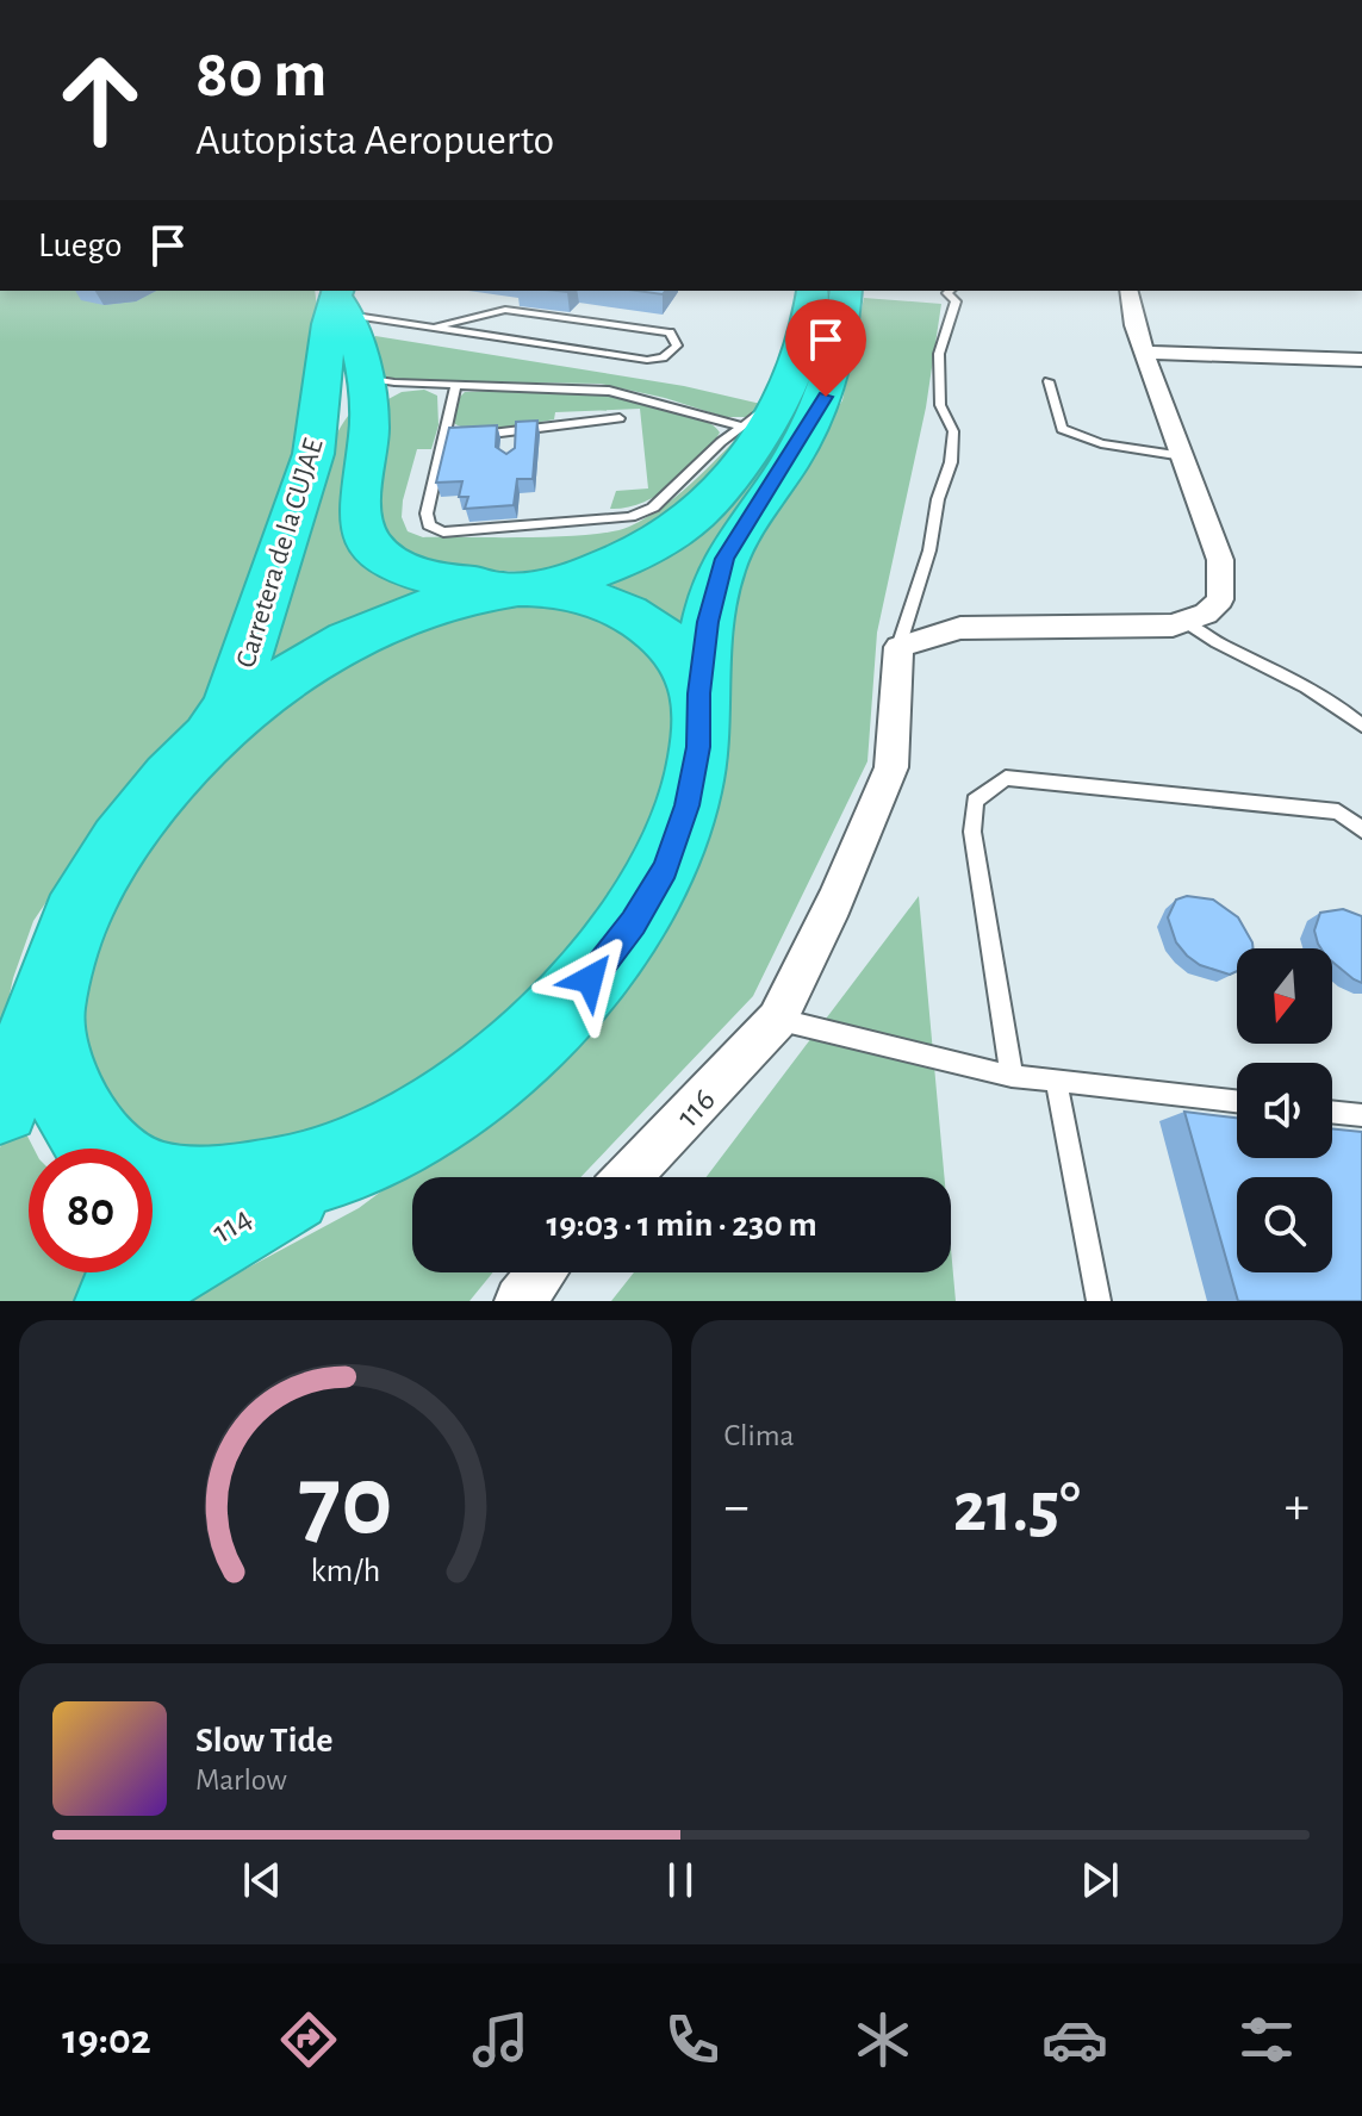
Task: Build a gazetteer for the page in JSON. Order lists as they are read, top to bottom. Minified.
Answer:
{"streets":{"highway":["Carretera de la CUJAE","114"],"street":["116"]},"north":"bottom","page":{"turn":["80 m","Autopista Aeropuerto"],"then":"Luego","limit":"80","trip":"19:03 · 1 min · 230 m","tile":"Clima","heat":["−","21.5°","+"],"song":["Slow Tide","Marlow"],"tabs":"19:02","gauge":["70","km/h"]}}
